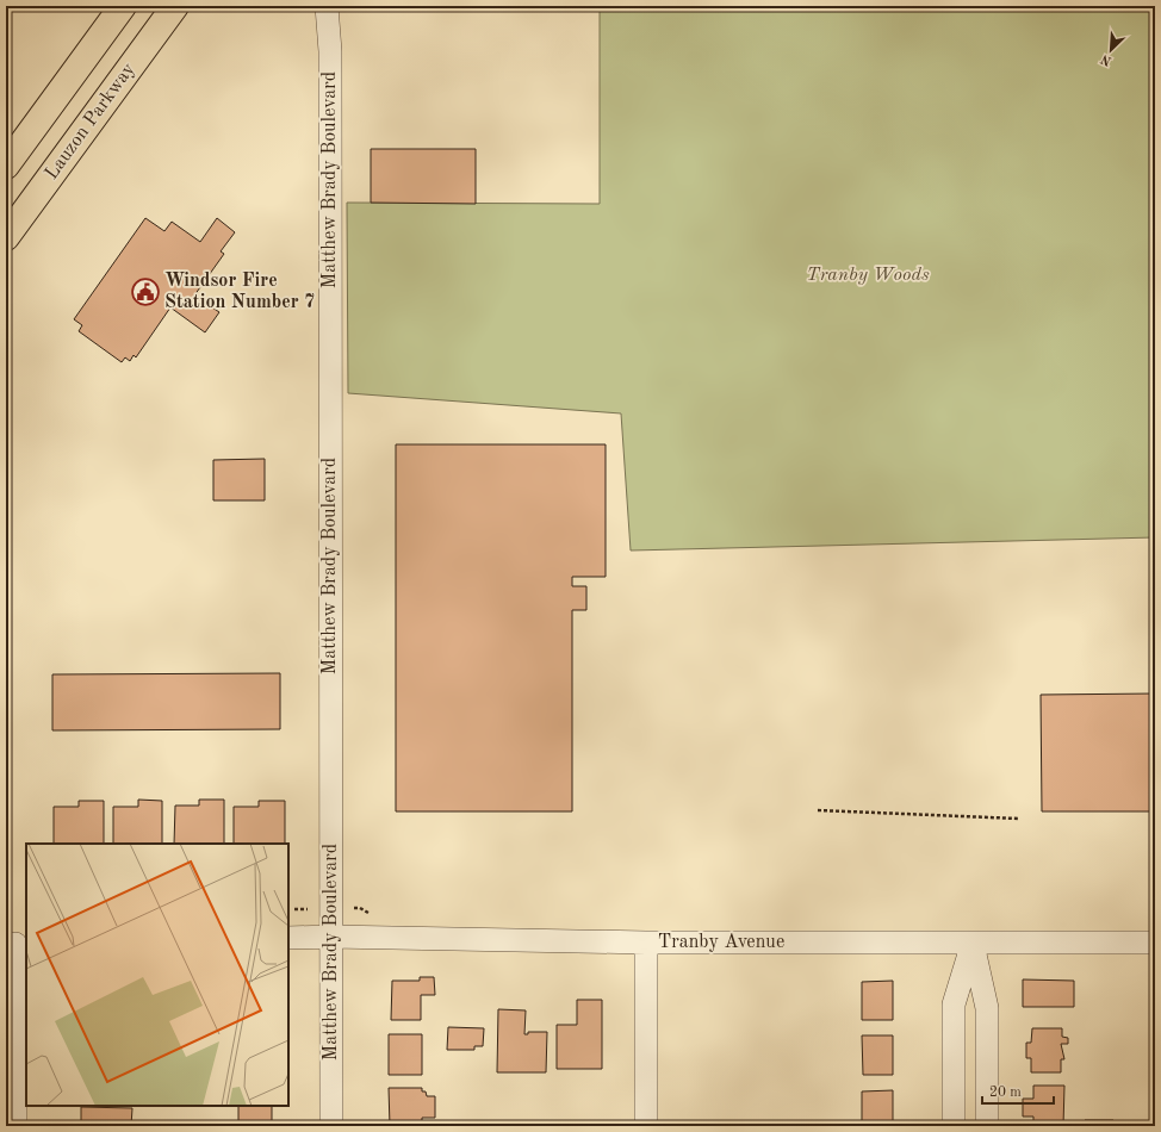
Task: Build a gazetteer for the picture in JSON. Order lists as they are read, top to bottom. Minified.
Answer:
{"streets":{"main road":["Lauzon Parkway"],"street":["Matthew Brady Boulevard","Tranby Avenue"]},"crossings":[["Matthew Brady Boulevard","Tranby Avenue"]],"parks":["Tranby Woods"],"places":{"public building":["Windsor Fire Station Number 7"]},"scale_bar":"20 m","north":"bottom left"}
